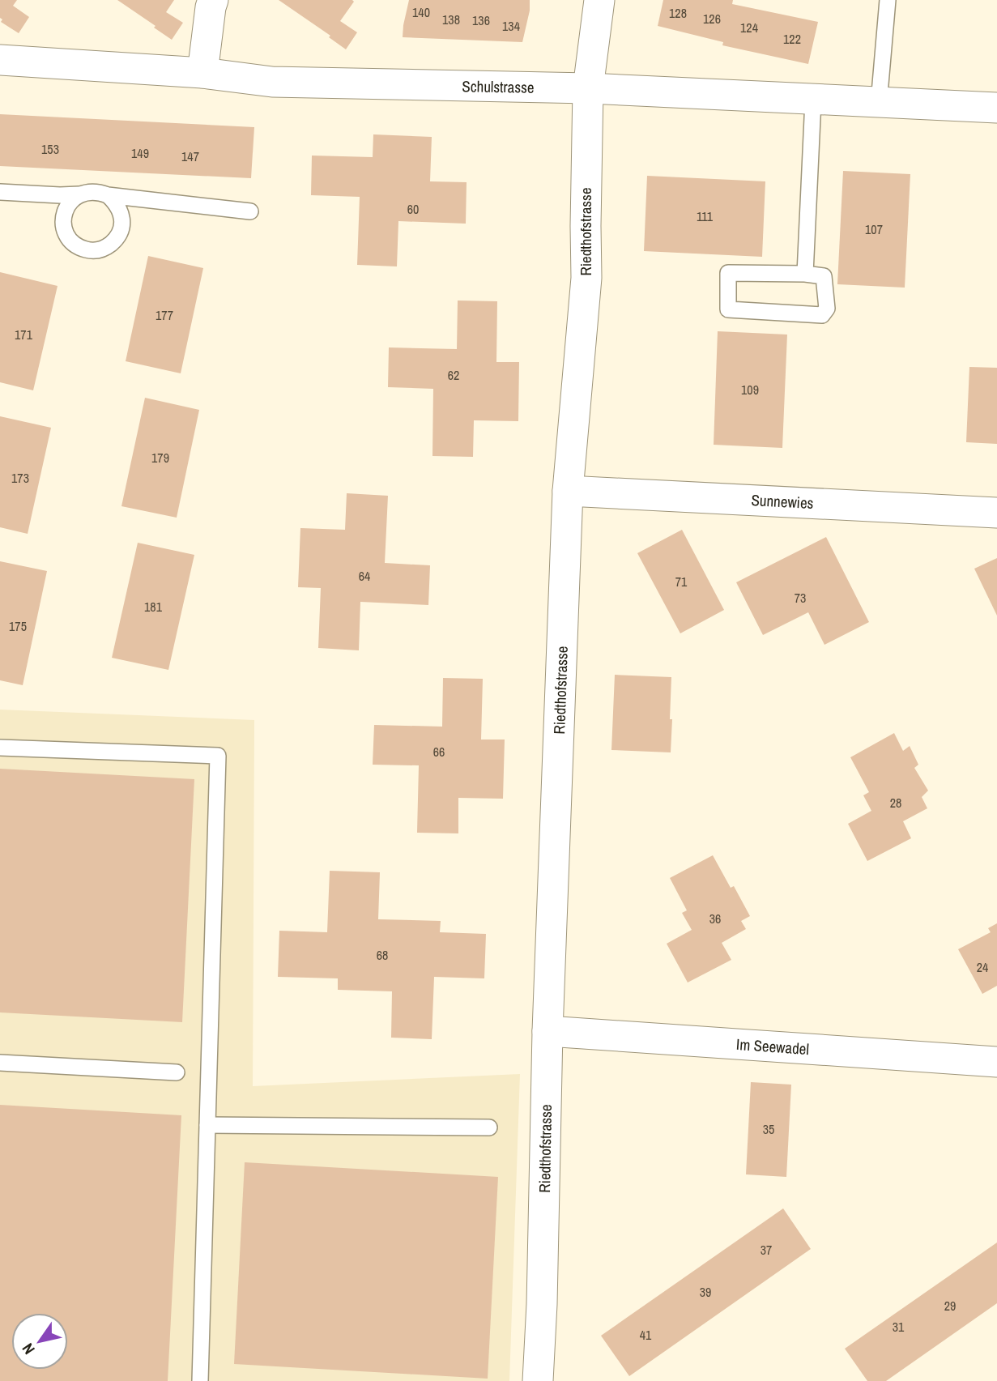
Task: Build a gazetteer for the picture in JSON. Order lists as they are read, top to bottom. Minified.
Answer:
{"streets":{"street":["Schulstrasse","Riedthofstrasse","Sunnewies","Im Seewadel"]},"crossings":[["Schulstrasse","Riedthofstrasse"],["Riedthofstrasse","Sunnewies"],["Riedthofstrasse","Im Seewadel"]],"house_numbers":["140","128","126","138","136","134","124","122","153","149","147","60","111","107","177","171","62","109","179","173","64","71","73","181","175","66","28","36","68","24","35","37","39","29","31","41"],"north":"bottom left"}
